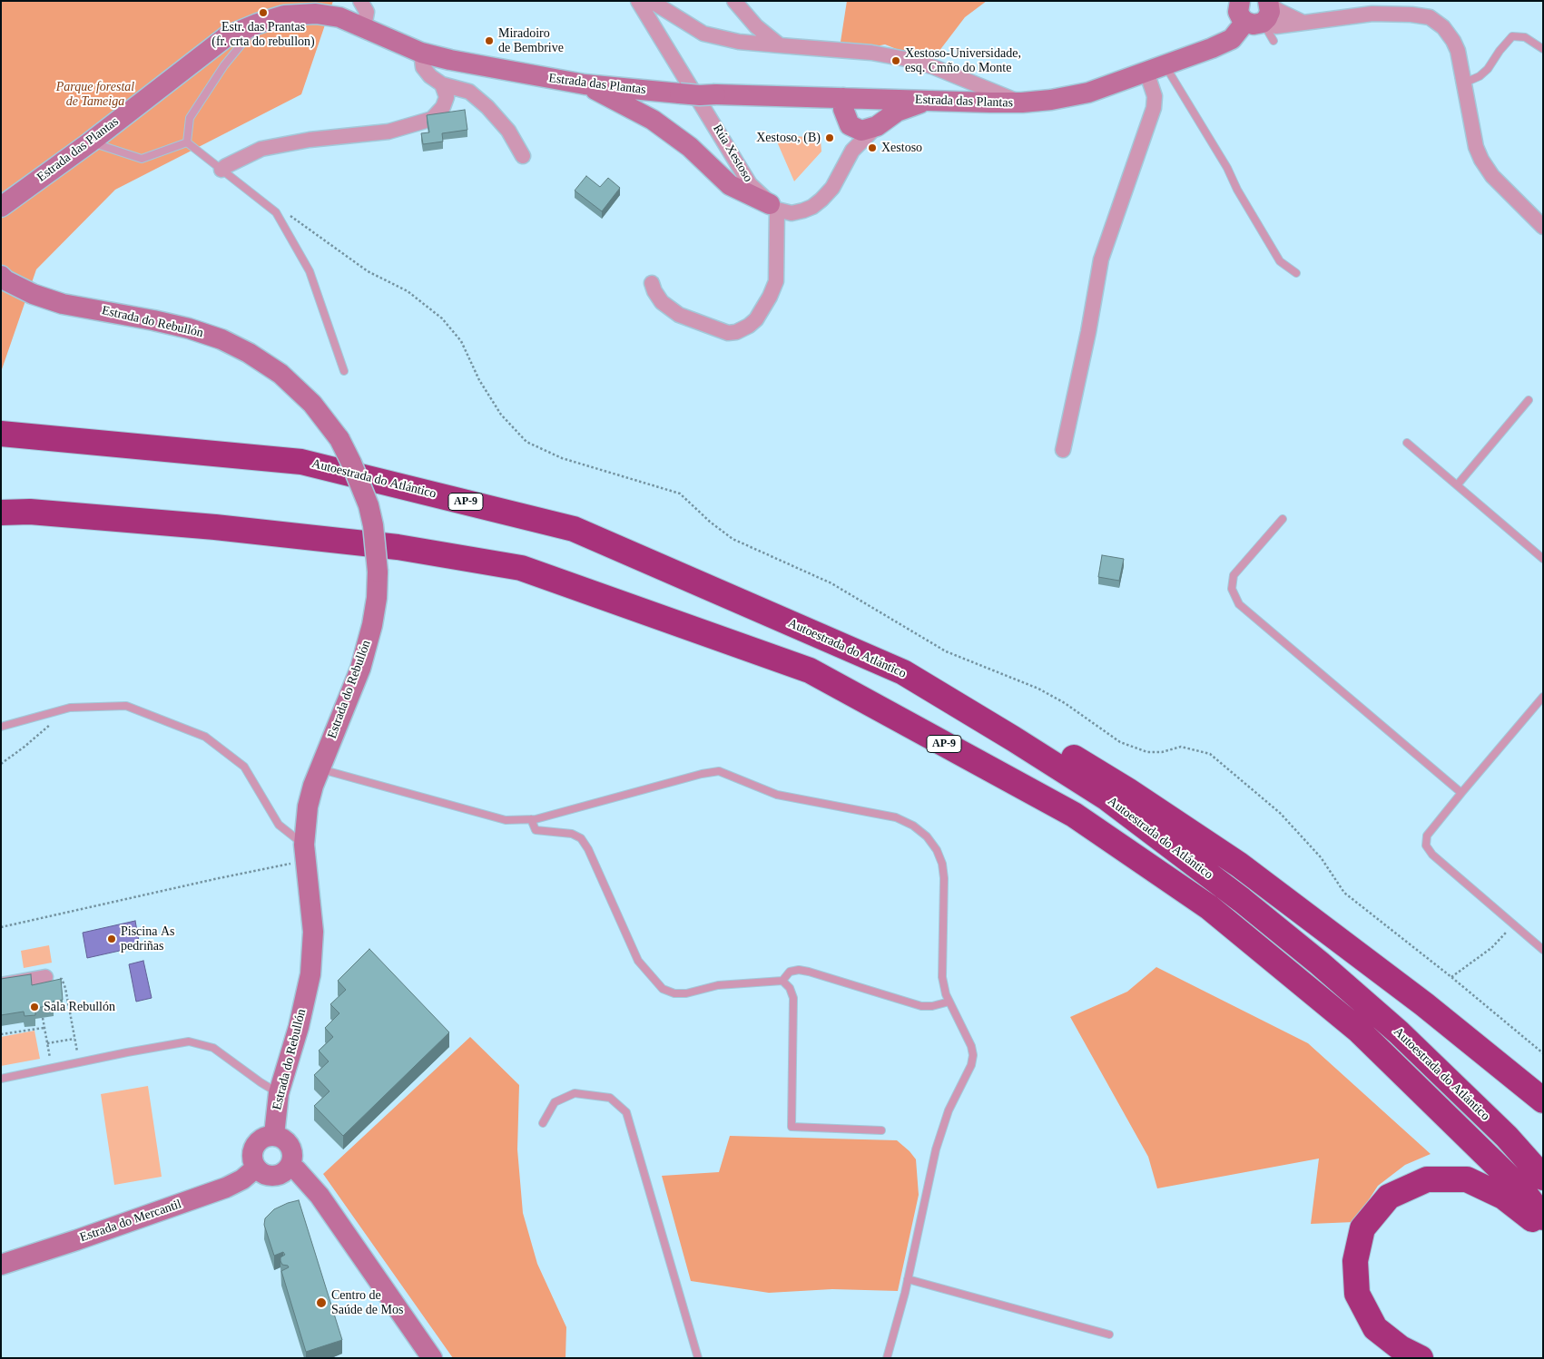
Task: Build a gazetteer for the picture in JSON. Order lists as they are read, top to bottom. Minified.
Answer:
{"streets":{"highway":["Autoestrada do Atlántico","AP-9"],"street":["Estrada das Plantas","Rúa Xestoso","Estrada do Rebullón","Estrada do Mercantil"]},"crossings":[["Estrada do Rebullón","Estrada do Mercantil"]],"parks":["Parque forestal de Tameiga"],"places":["Estr. das Prantas (fr. crta do rebullon)","Miradoiro de Bembrive","Xestoso-Universidade, esq. Cmño do Monte","Xestoso, (B)","Xestoso","Piscina As pedriñas","Sala Rebullón","Centro de Saúde de Mos"]}
